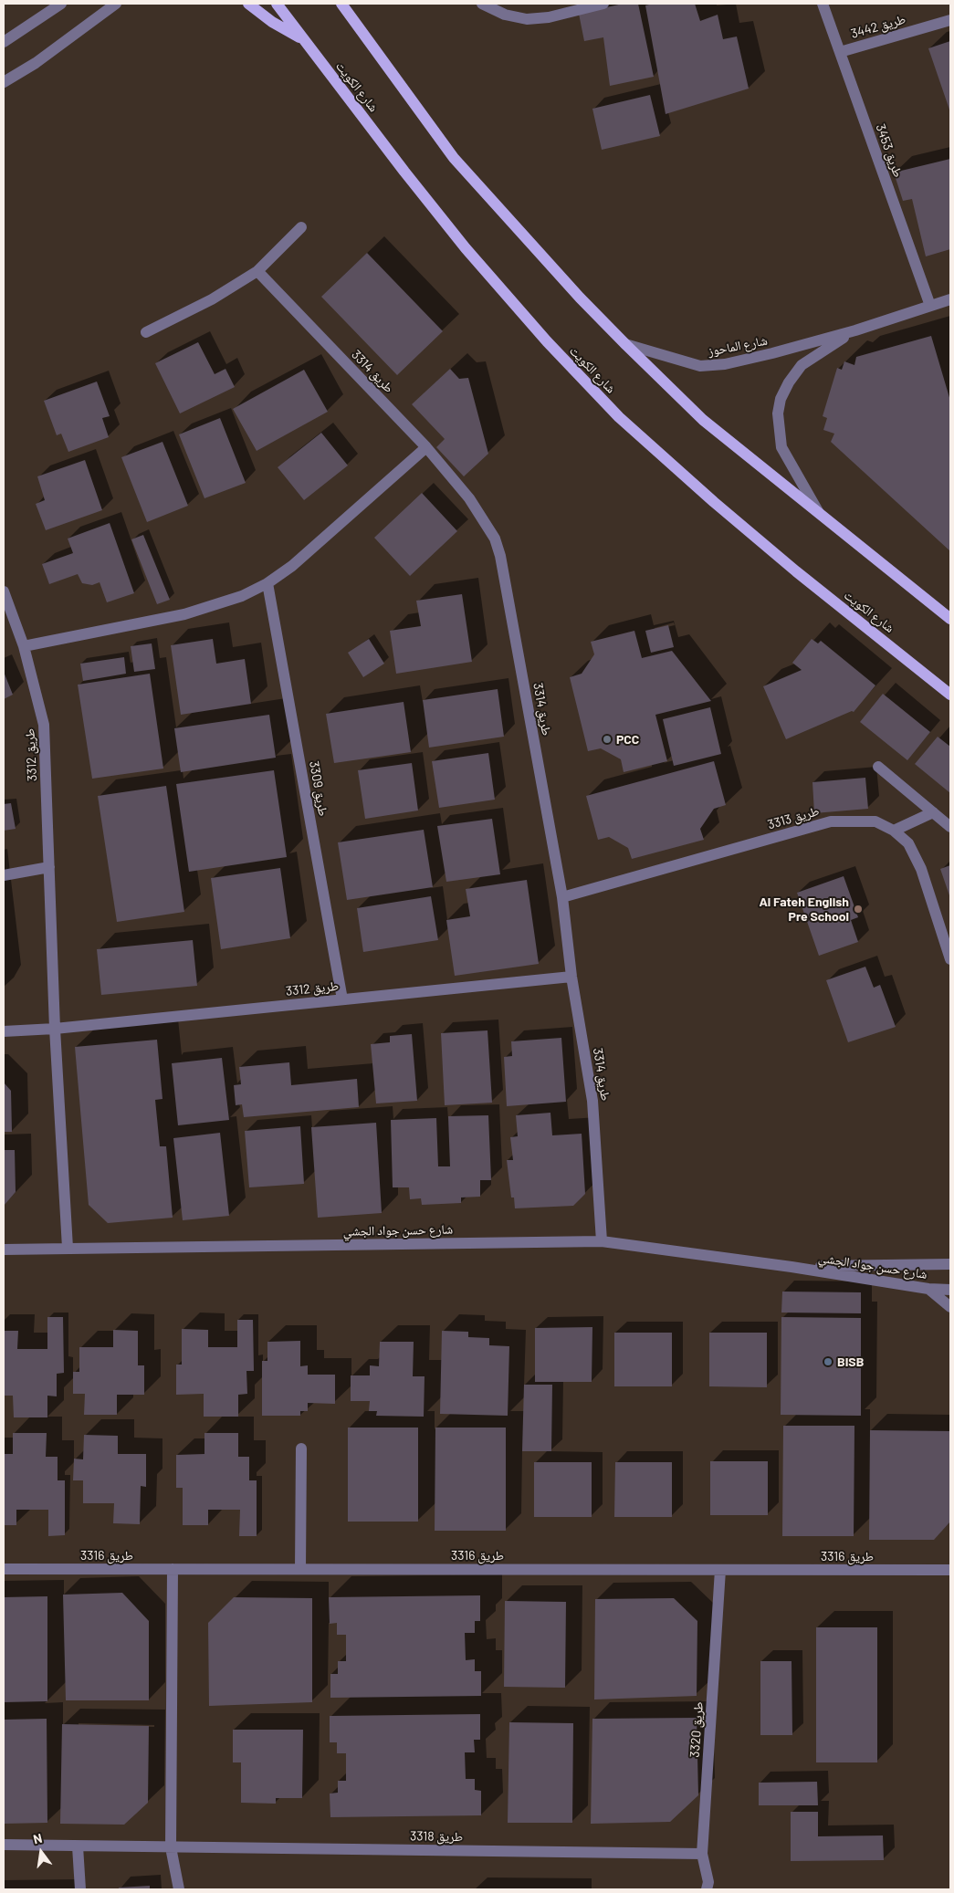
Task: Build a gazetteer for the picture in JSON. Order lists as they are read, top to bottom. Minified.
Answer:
{"streets":{"main road":["شارع الكويت"],"street":["طريق 3442","طريق 3453","شارع الماحوز","طريق 3314","طريق 3312","طريق 3309","طريق 3313","شارع حسن جواد الجشي","طريق 3316","طريق 3320","طريق 3318"]},"crossings":[["طريق 3442","طريق 3453"],["طريق 3453","شارع الماحوز"],["طريق 3314","طريق 3312"],["طريق 3314","طريق 3313"],["طريق 3314","شارع حسن جواد الجشي"],["طريق 3312","طريق 3309"],["طريق 3312","شارع حسن جواد الجشي"],["طريق 3316","طريق 3320"],["طريق 3320","طريق 3318"]],"places":["PCC","Al Fateh English Pre School","BISB"],"north":"top"}
